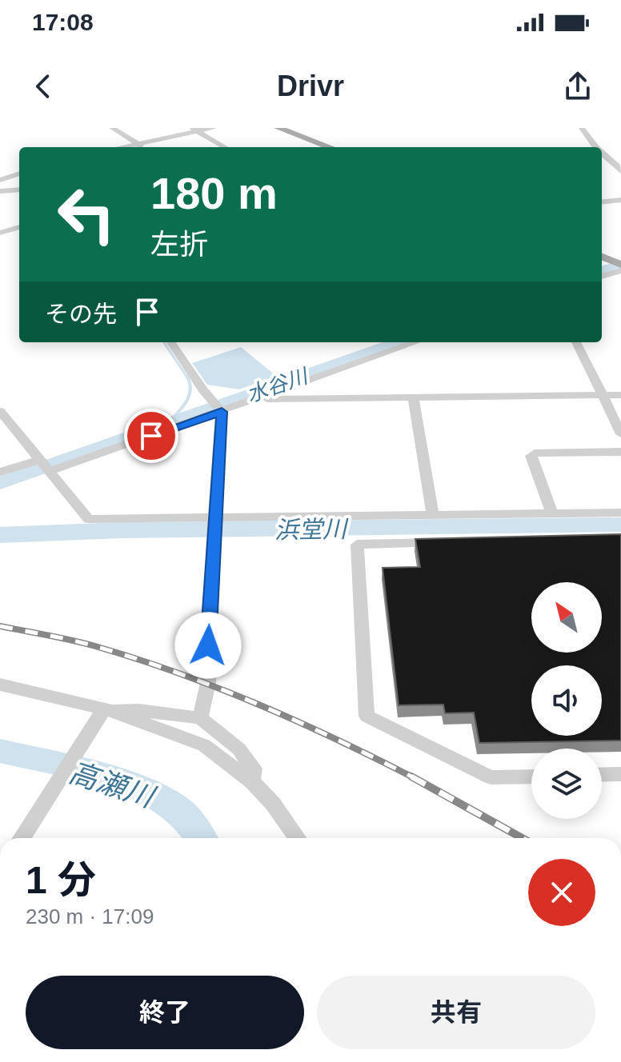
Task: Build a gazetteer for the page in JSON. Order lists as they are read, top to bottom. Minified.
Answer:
{"water":["水谷川","浜堂川","高瀬川"],"north":"top left","page":{"status":"17:08","header":"Drivr","turn":["180 m","左折"],"then":"その先","heading":["1 分","230 m · 17:09"],"buttons":["終了","共有"]}}
